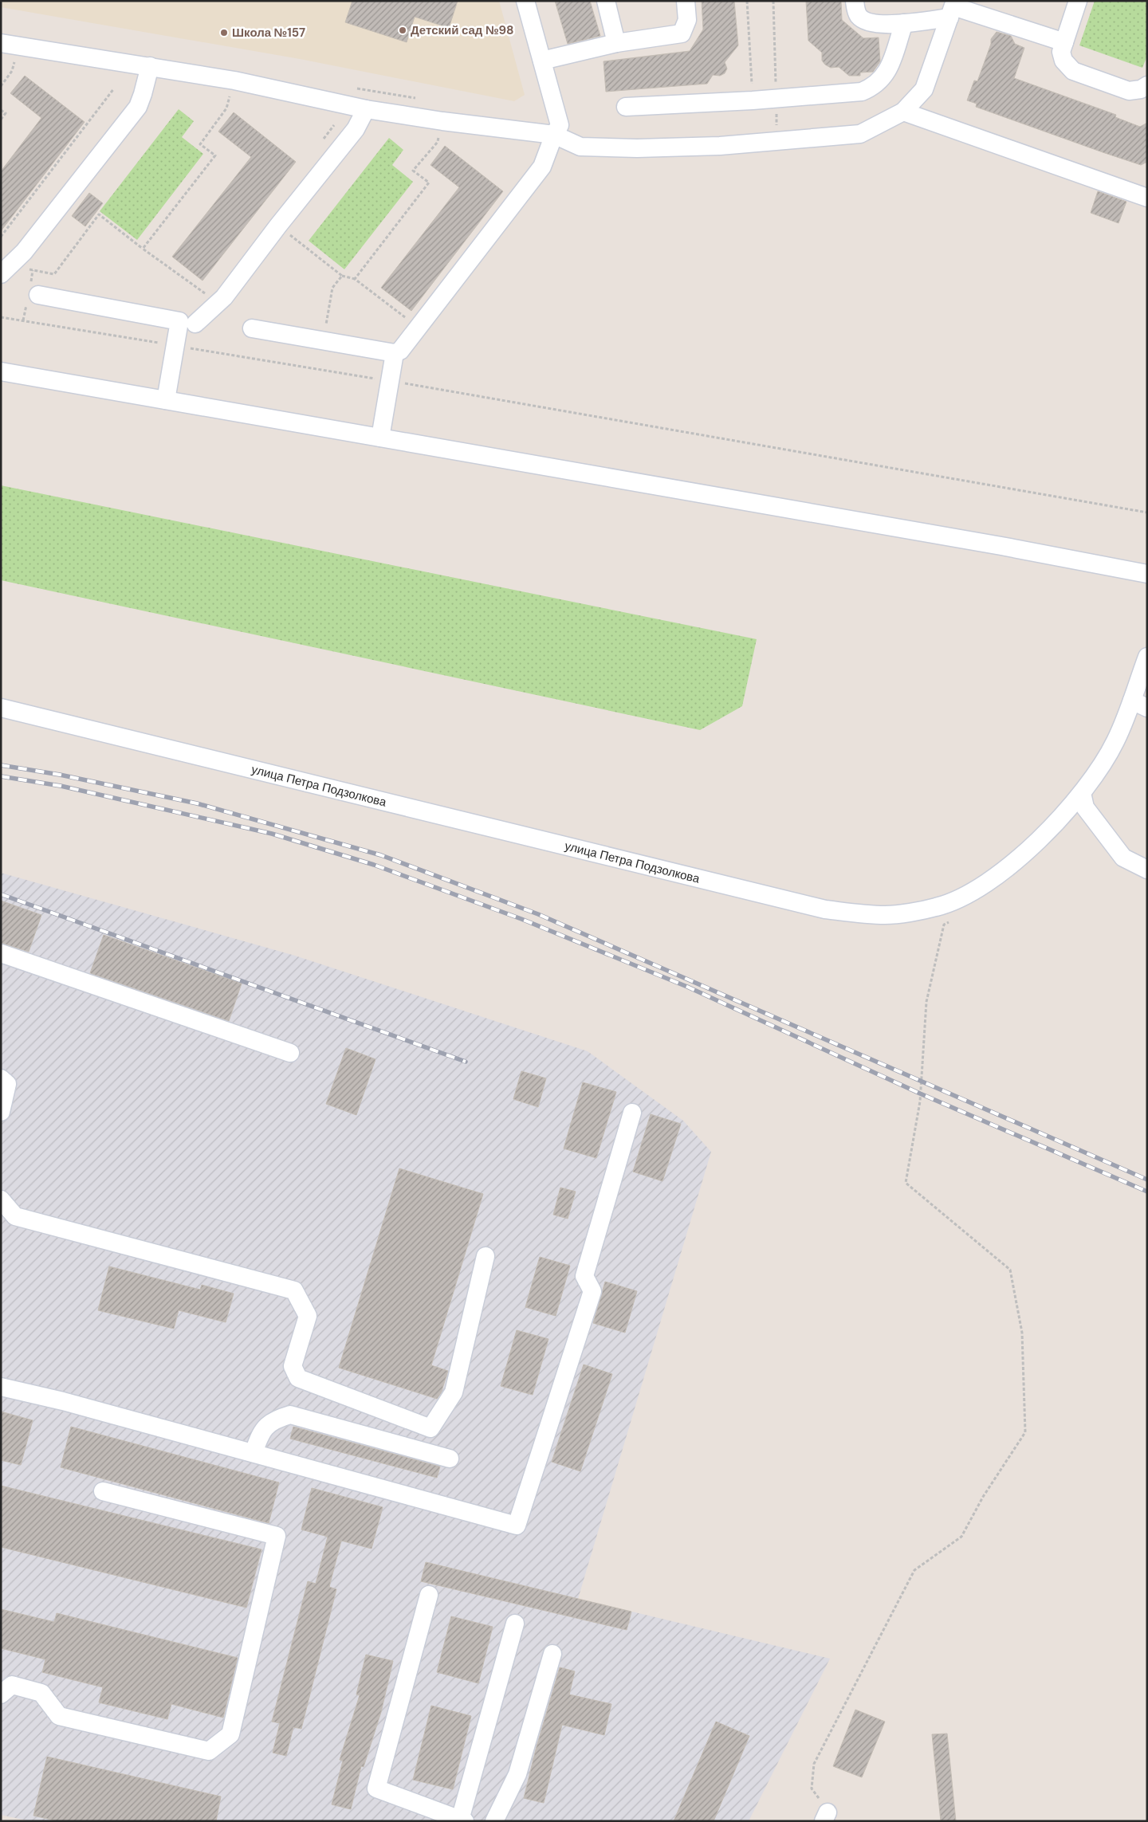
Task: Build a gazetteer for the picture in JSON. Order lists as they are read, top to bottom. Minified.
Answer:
{"streets":{"street":["улица Петра Подзолкова"]},"places":["Детский сад №98","Школа №157"]}
